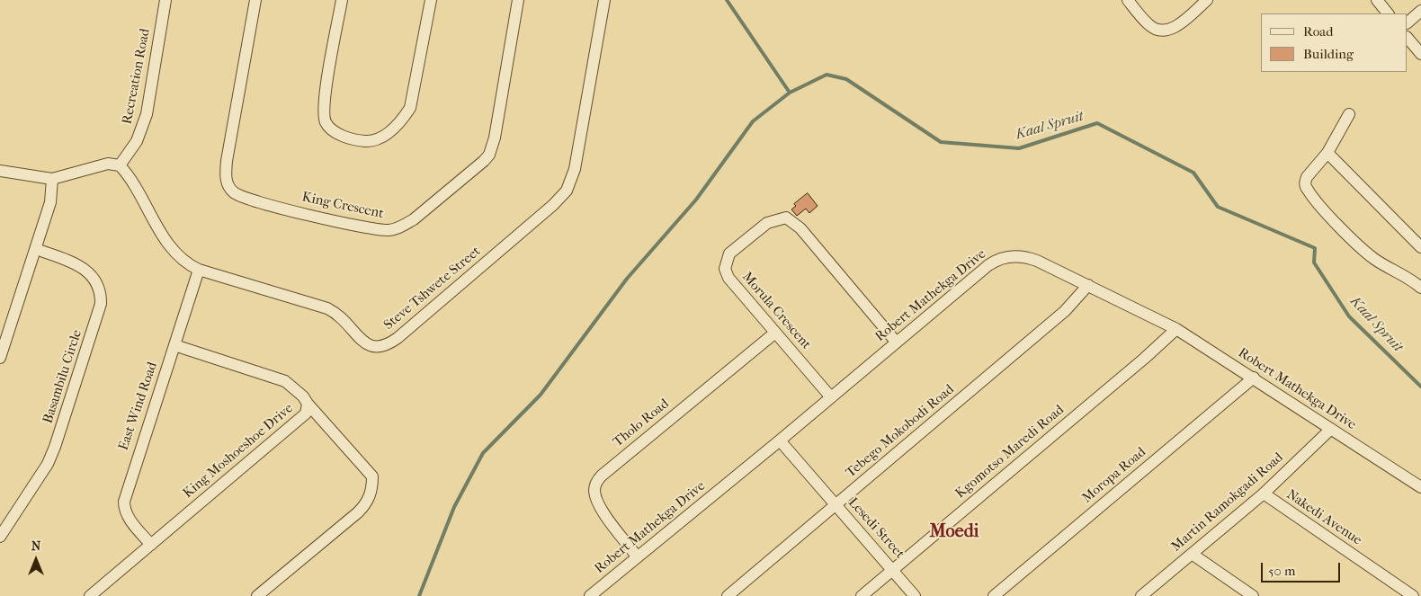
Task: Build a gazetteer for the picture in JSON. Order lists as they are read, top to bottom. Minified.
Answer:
{"streets":{"street":["Recreation Road","King Crescent","Steve Tshwete Street","Robert Mathekga Drive","Morula Crescent","Basambilu Circle","East Wind Road","Tholo Road","Tebego Mokobodi Road","King Moshoeshoe Drive","Kgomotso Maredi Road","Moropa Road","Martin Ramokgadi Road","Nakedi Avenue","Lesedi Street"]},"crossings":[["Recreation Road","Steve Tshwete Street"],["Steve Tshwete Street","East Wind Road"],["Robert Mathekga Drive","Morula Crescent"],["Robert Mathekga Drive","Tholo Road"],["Robert Mathekga Drive","Tebego Mokobodi Road"],["Robert Mathekga Drive","Kgomotso Maredi Road"],["Robert Mathekga Drive","Moropa Road"],["Robert Mathekga Drive","Martin Ramokgadi Road"],["Robert Mathekga Drive","Lesedi Street"],["Morula Crescent","Tholo Road"],["East Wind Road","King Moshoeshoe Drive"],["Tebego Mokobodi Road","Lesedi Street"],["Kgomotso Maredi Road","Lesedi Street"],["Martin Ramokgadi Road","Nakedi Avenue"]],"districts":["Moedi"],"water":["Kaal Spruit"],"legend":["Road","Building"],"scale_bar":"50 m","north":"top"}
